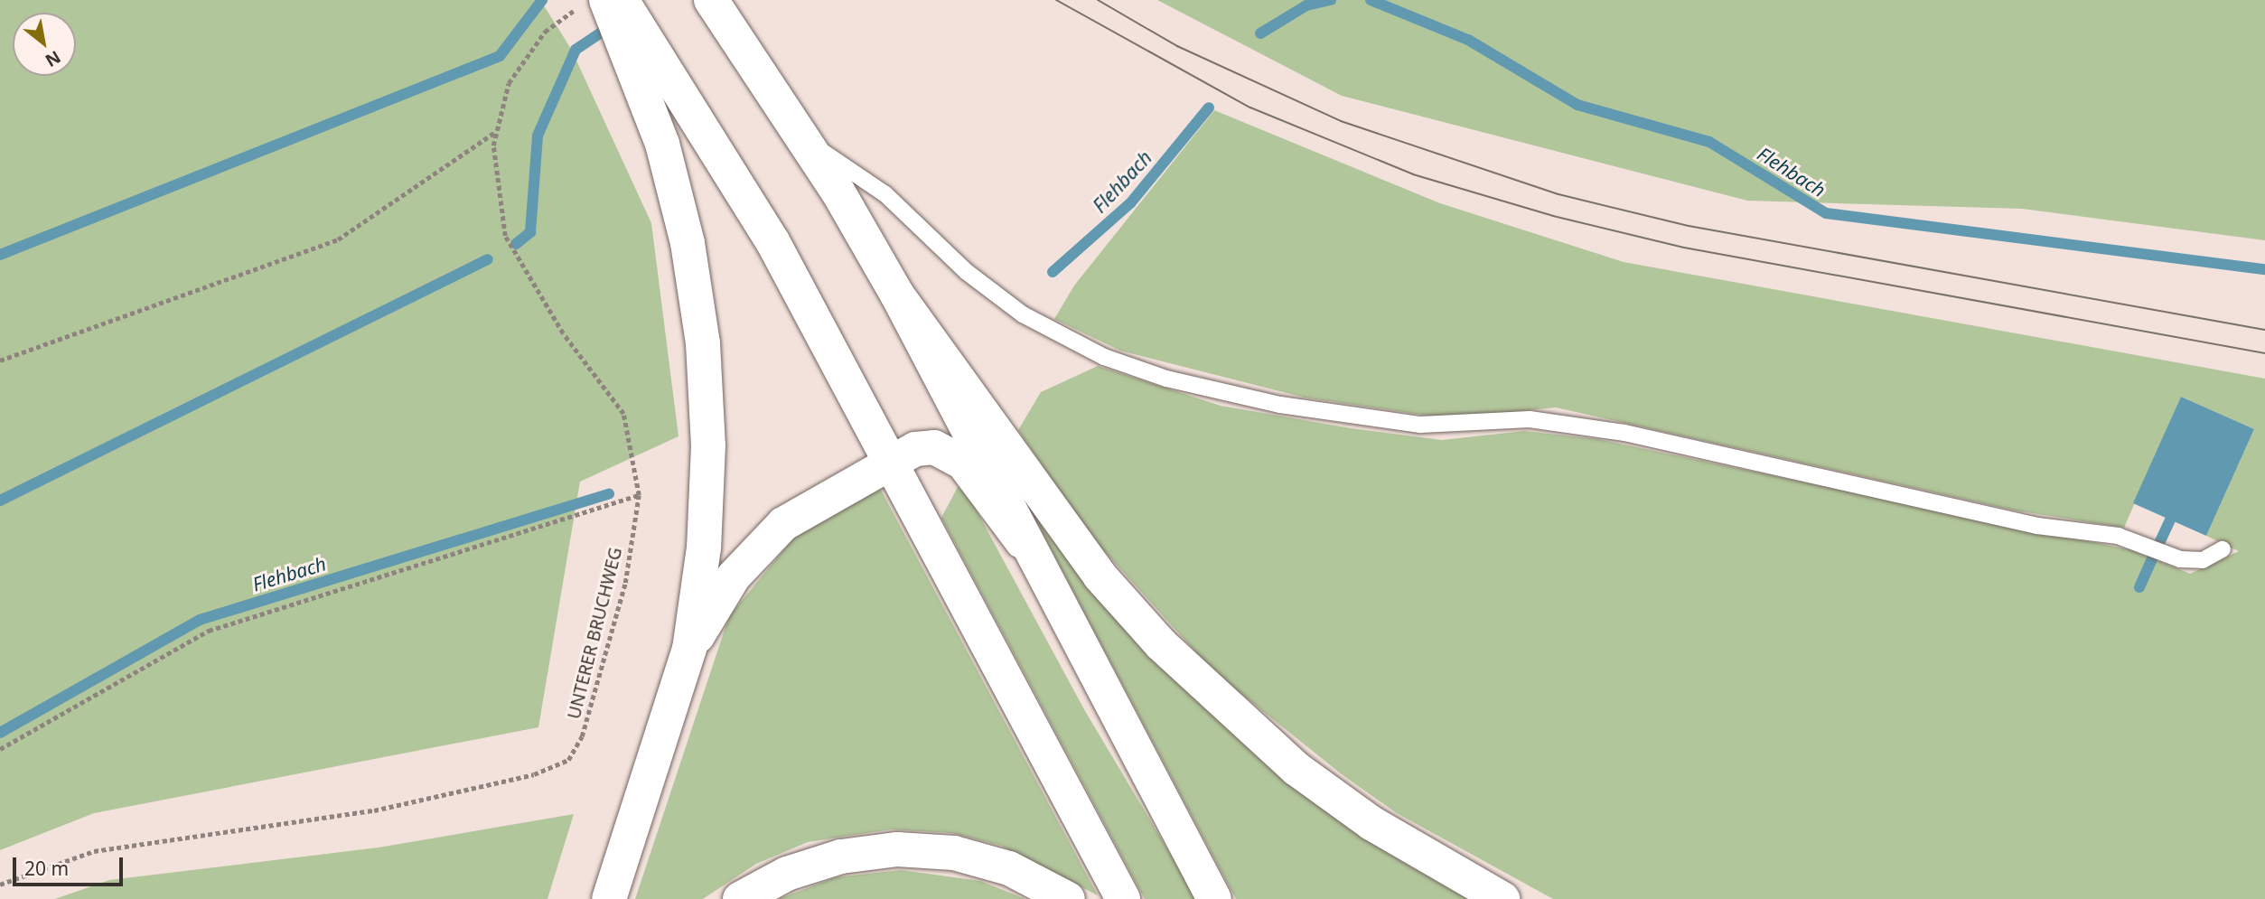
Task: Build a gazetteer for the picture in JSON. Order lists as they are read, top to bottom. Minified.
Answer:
{"streets":{"path":["UNTERER BRUCHWEG"]},"water":["Flehbach"],"scale_bar":"20 m","north":"bottom right"}
